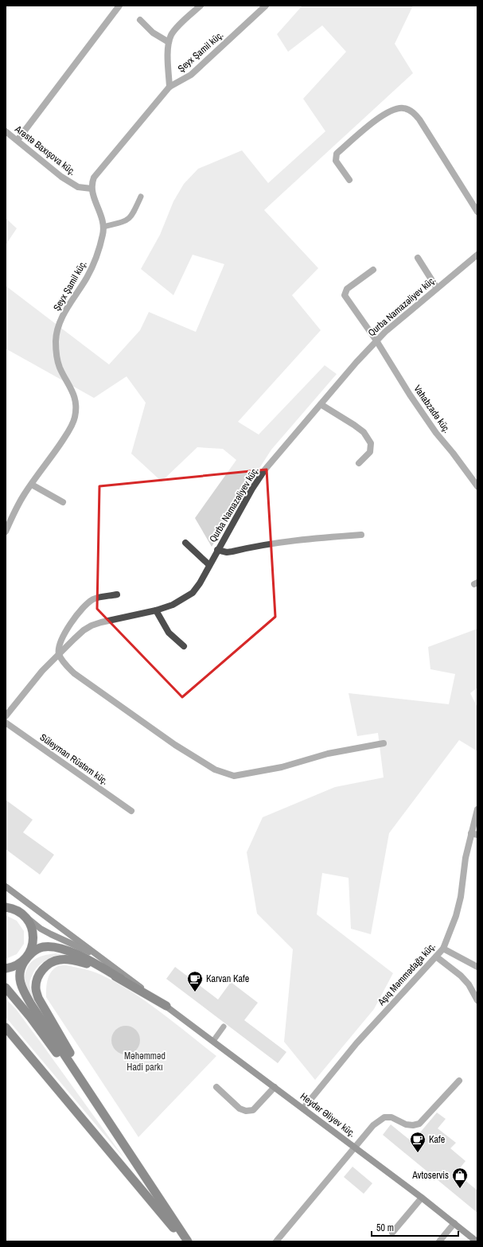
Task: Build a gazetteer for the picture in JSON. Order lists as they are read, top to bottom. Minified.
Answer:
{"streets":{"main road":["Heydər Əliyev küç."],"street":["Şeyx Şamil küç.","Arəstə Baxışova küç.","Qurba Namazəliyev küç.","Vahabzadə küç.","Süleyman Rüstəm küç.","Aşıq Məmmədağa küç."]},"crossings":[["Şeyx Şamil küç.","Arəstə Baxışova küç."],["Qurba Namazəliyev küç.","Vahabzadə küç."],["Aşıq Məmmədağa küç.","Heydər Əliyev küç."]],"parks":["Məhəmməd Hadi parkı"],"places":{"cafe":["Karvan Kafe","Kafe"],"shop":["Avtoservis"]},"scale_bar":"50 m"}
